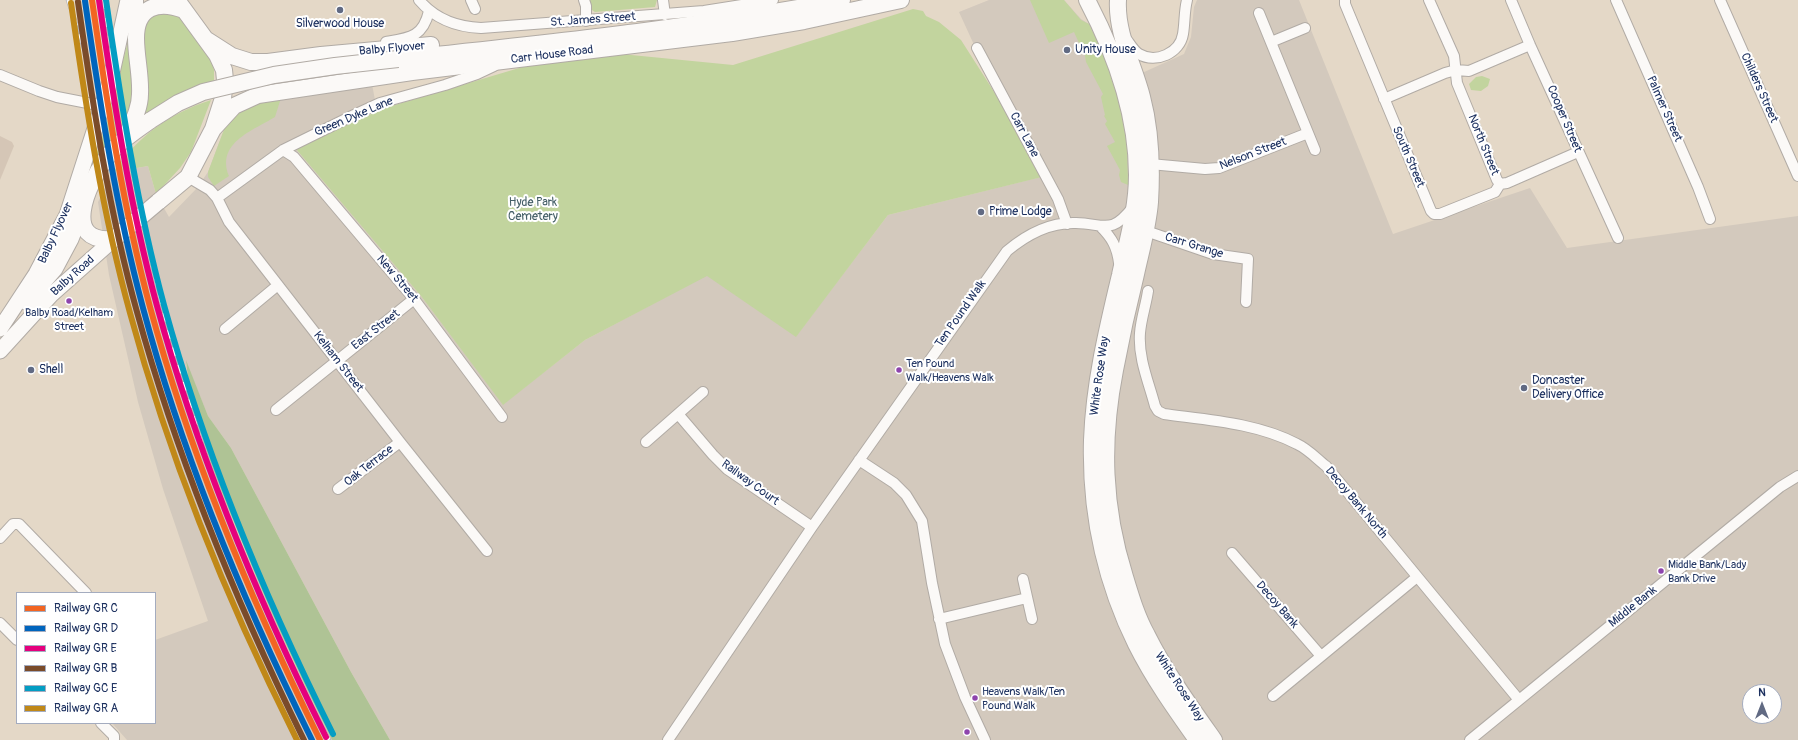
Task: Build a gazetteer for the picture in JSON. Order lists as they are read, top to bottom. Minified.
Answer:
{"streets":{"highway":["Balby Flyover","Carr House Road","White Rose Way"],"main road":["Balby Road"],"street":["St. James Street","Childers Street","Palmer Street","Green Dyke Lane","Cooper Street","Carr Lane","North Street","Nelson Street","South Street","Carr Grange","New Street","Ten Pound Walk","East Street","Kelham Street","Oak Terrace","Railway Court","Decoy Bank North","Decoy Bank","Middle Bank"]},"crossings":[["Balby Flyover","Carr House Road"],["Balby Flyover","Balby Road"],["Balby Flyover","Kelham Street"],["Carr House Road","Green Dyke Lane"],["Green Dyke Lane","New Street"],["Green Dyke Lane","Kelham Street"],["Cooper Street","North Street"],["Carr Lane","Ten Pound Walk"],["North Street","South Street"],["Nelson Street","White Rose Way"],["Carr Grange","White Rose Way"],["New Street","East Street"],["Ten Pound Walk","White Rose Way"],["Ten Pound Walk","Railway Court"],["East Street","Kelham Street"],["Kelham Street","Oak Terrace"],["Decoy Bank North","Middle Bank"]],"parks":["Hyde Park Cemetery"],"places":["Silverwood House","Unity House","Prime Lodge","Balby Road/Kelham Street","Shell","Ten Pound Walk/Heavens Walk","Doncaster Delivery Office","Middle Bank/Lady Bank Drive","Heavens Walk/Ten Pound Walk"],"legend":["Railway GR C","Railway GR D","Railway GR E","Railway GR B","Railway GC E","Railway GR A"],"north":"top"}
